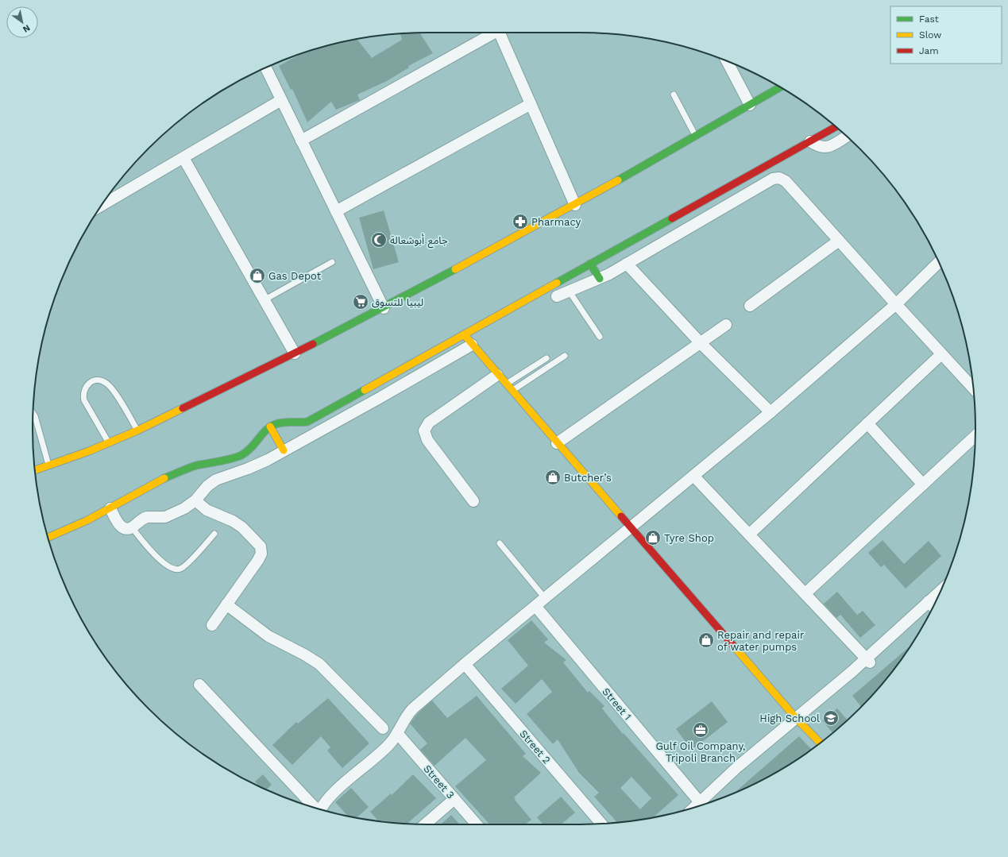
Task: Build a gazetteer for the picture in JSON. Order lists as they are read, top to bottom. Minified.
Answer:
{"streets":{"street":["Street 1","Street 2","Street 3"]},"places":{"pharmacy":["Pharmacy"],"mosque":["جامع أبوشعالة"],"shop":["Gas Depot","Butcher’s","Tyre Shop","Repair and repair of water pumps"],"supermarket":["ليبيا للتسوق"],"school or university":["High School"],"office":["Gulf Oil Company, Tripoli Branch"]},"legend":["Fast","Slow","Jam"],"north":"bottom right"}
